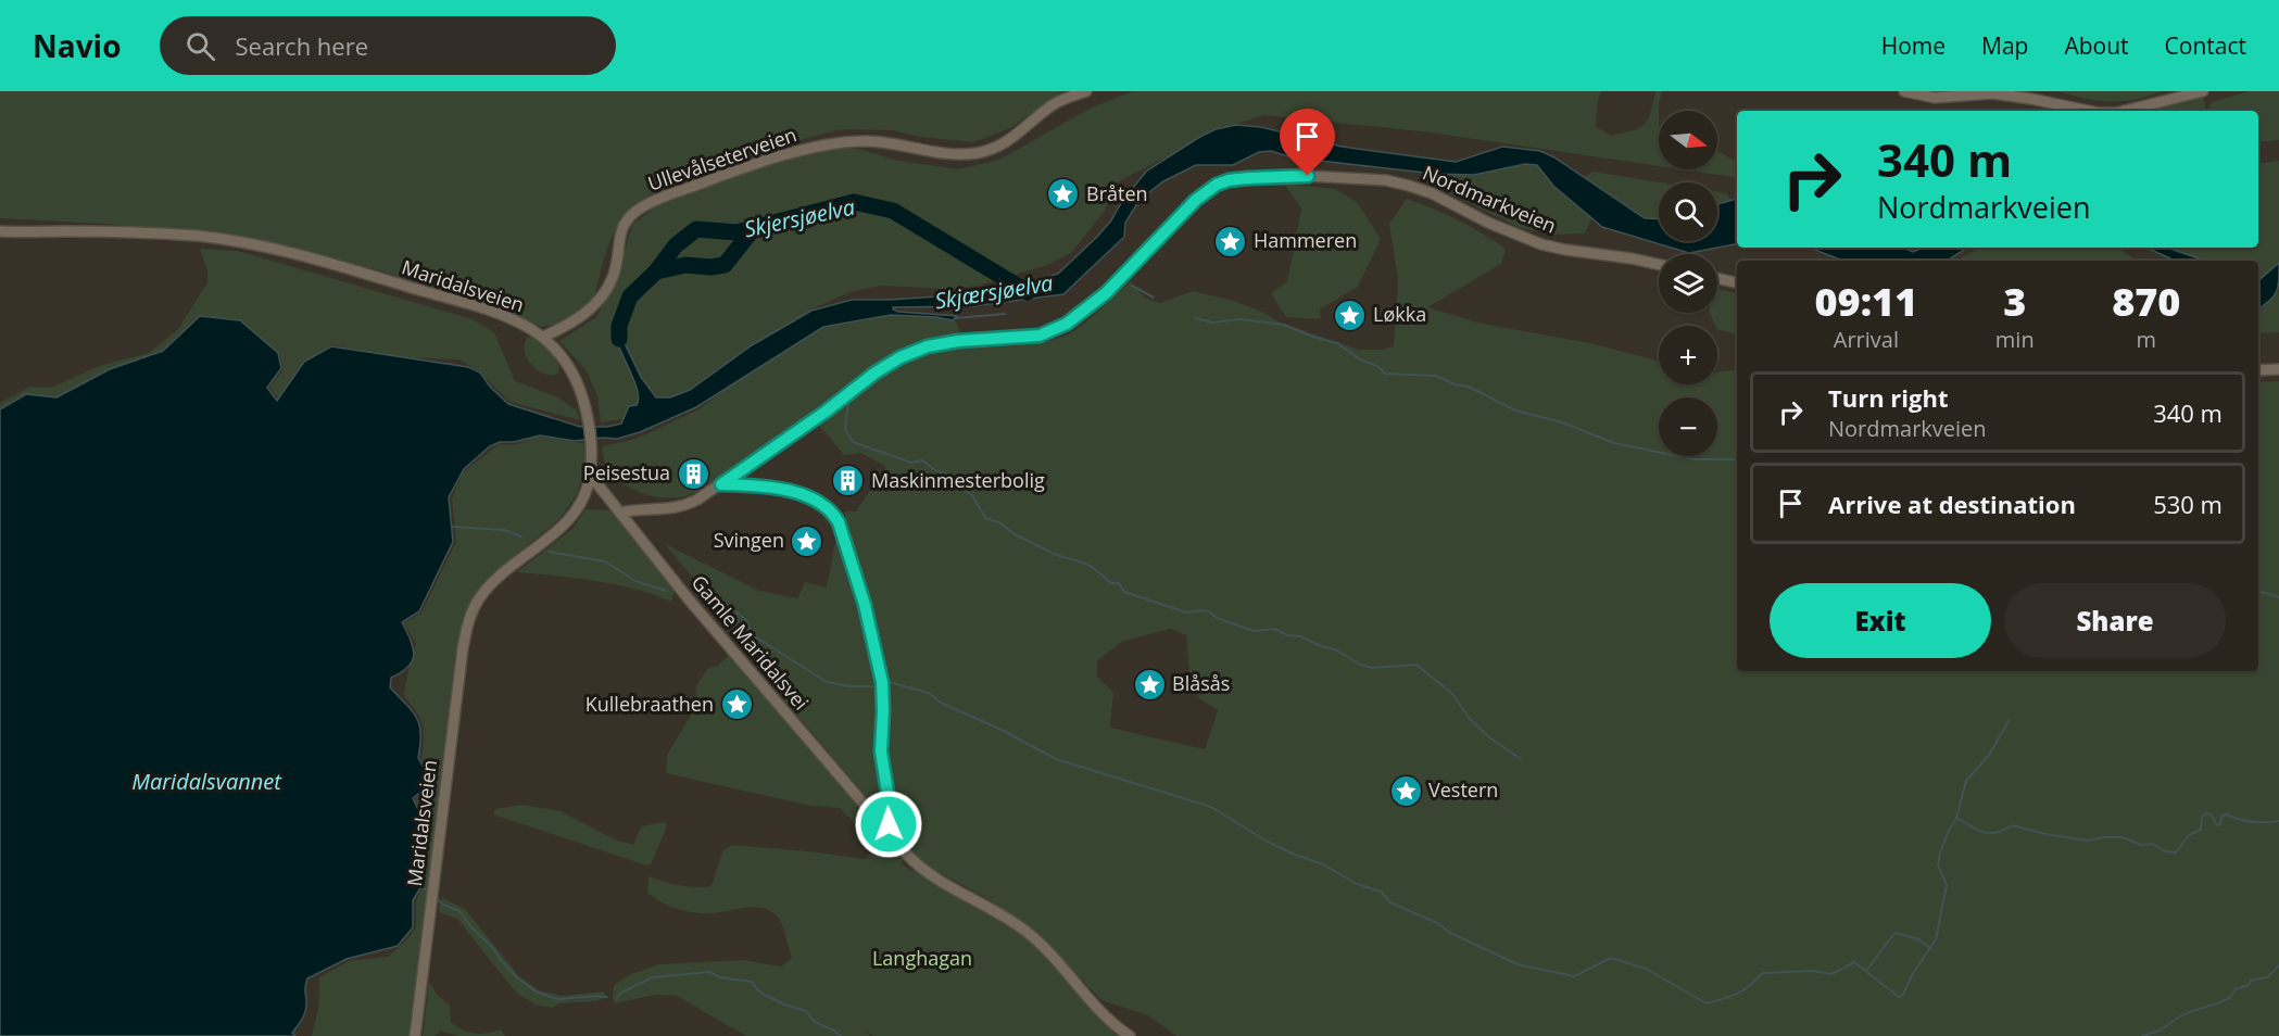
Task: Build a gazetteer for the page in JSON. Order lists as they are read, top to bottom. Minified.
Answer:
{"streets":{"street":["Ullevålseterveien","Nordmarkveien","Maridalsveien","Gamle Maridalsvei"]},"crossings":[["Ullevålseterveien","Maridalsveien"],["Nordmarkveien","Gamle Maridalsvei"],["Maridalsveien","Gamle Maridalsvei"]],"water":["Skjersjøelva","Skjærsjøelva","Maridalsvannet"],"parks":["Langhagan"],"places":{"place":["Bråten","Hammeren","Løkka","Svingen","Blåsås","Kullebraathen","Vestern"],"building":["Peisestua","Maskinmesterbolig"]},"north":"right","page":{"header":"Navio","search":"Search here","nav":["Home","Map","About","Contact"],"map_buttons":["+","−"],"turn":["340 m","Nordmarkveien"],"eta":["09:11","Arrival","3","min","870","m"],"list":[{"name":"Turn right","note":"Nordmarkveien","value":"340 m"},{"name":"Arrive at destination","value":"530 m"}],"buttons":["Exit","Share"]}}
